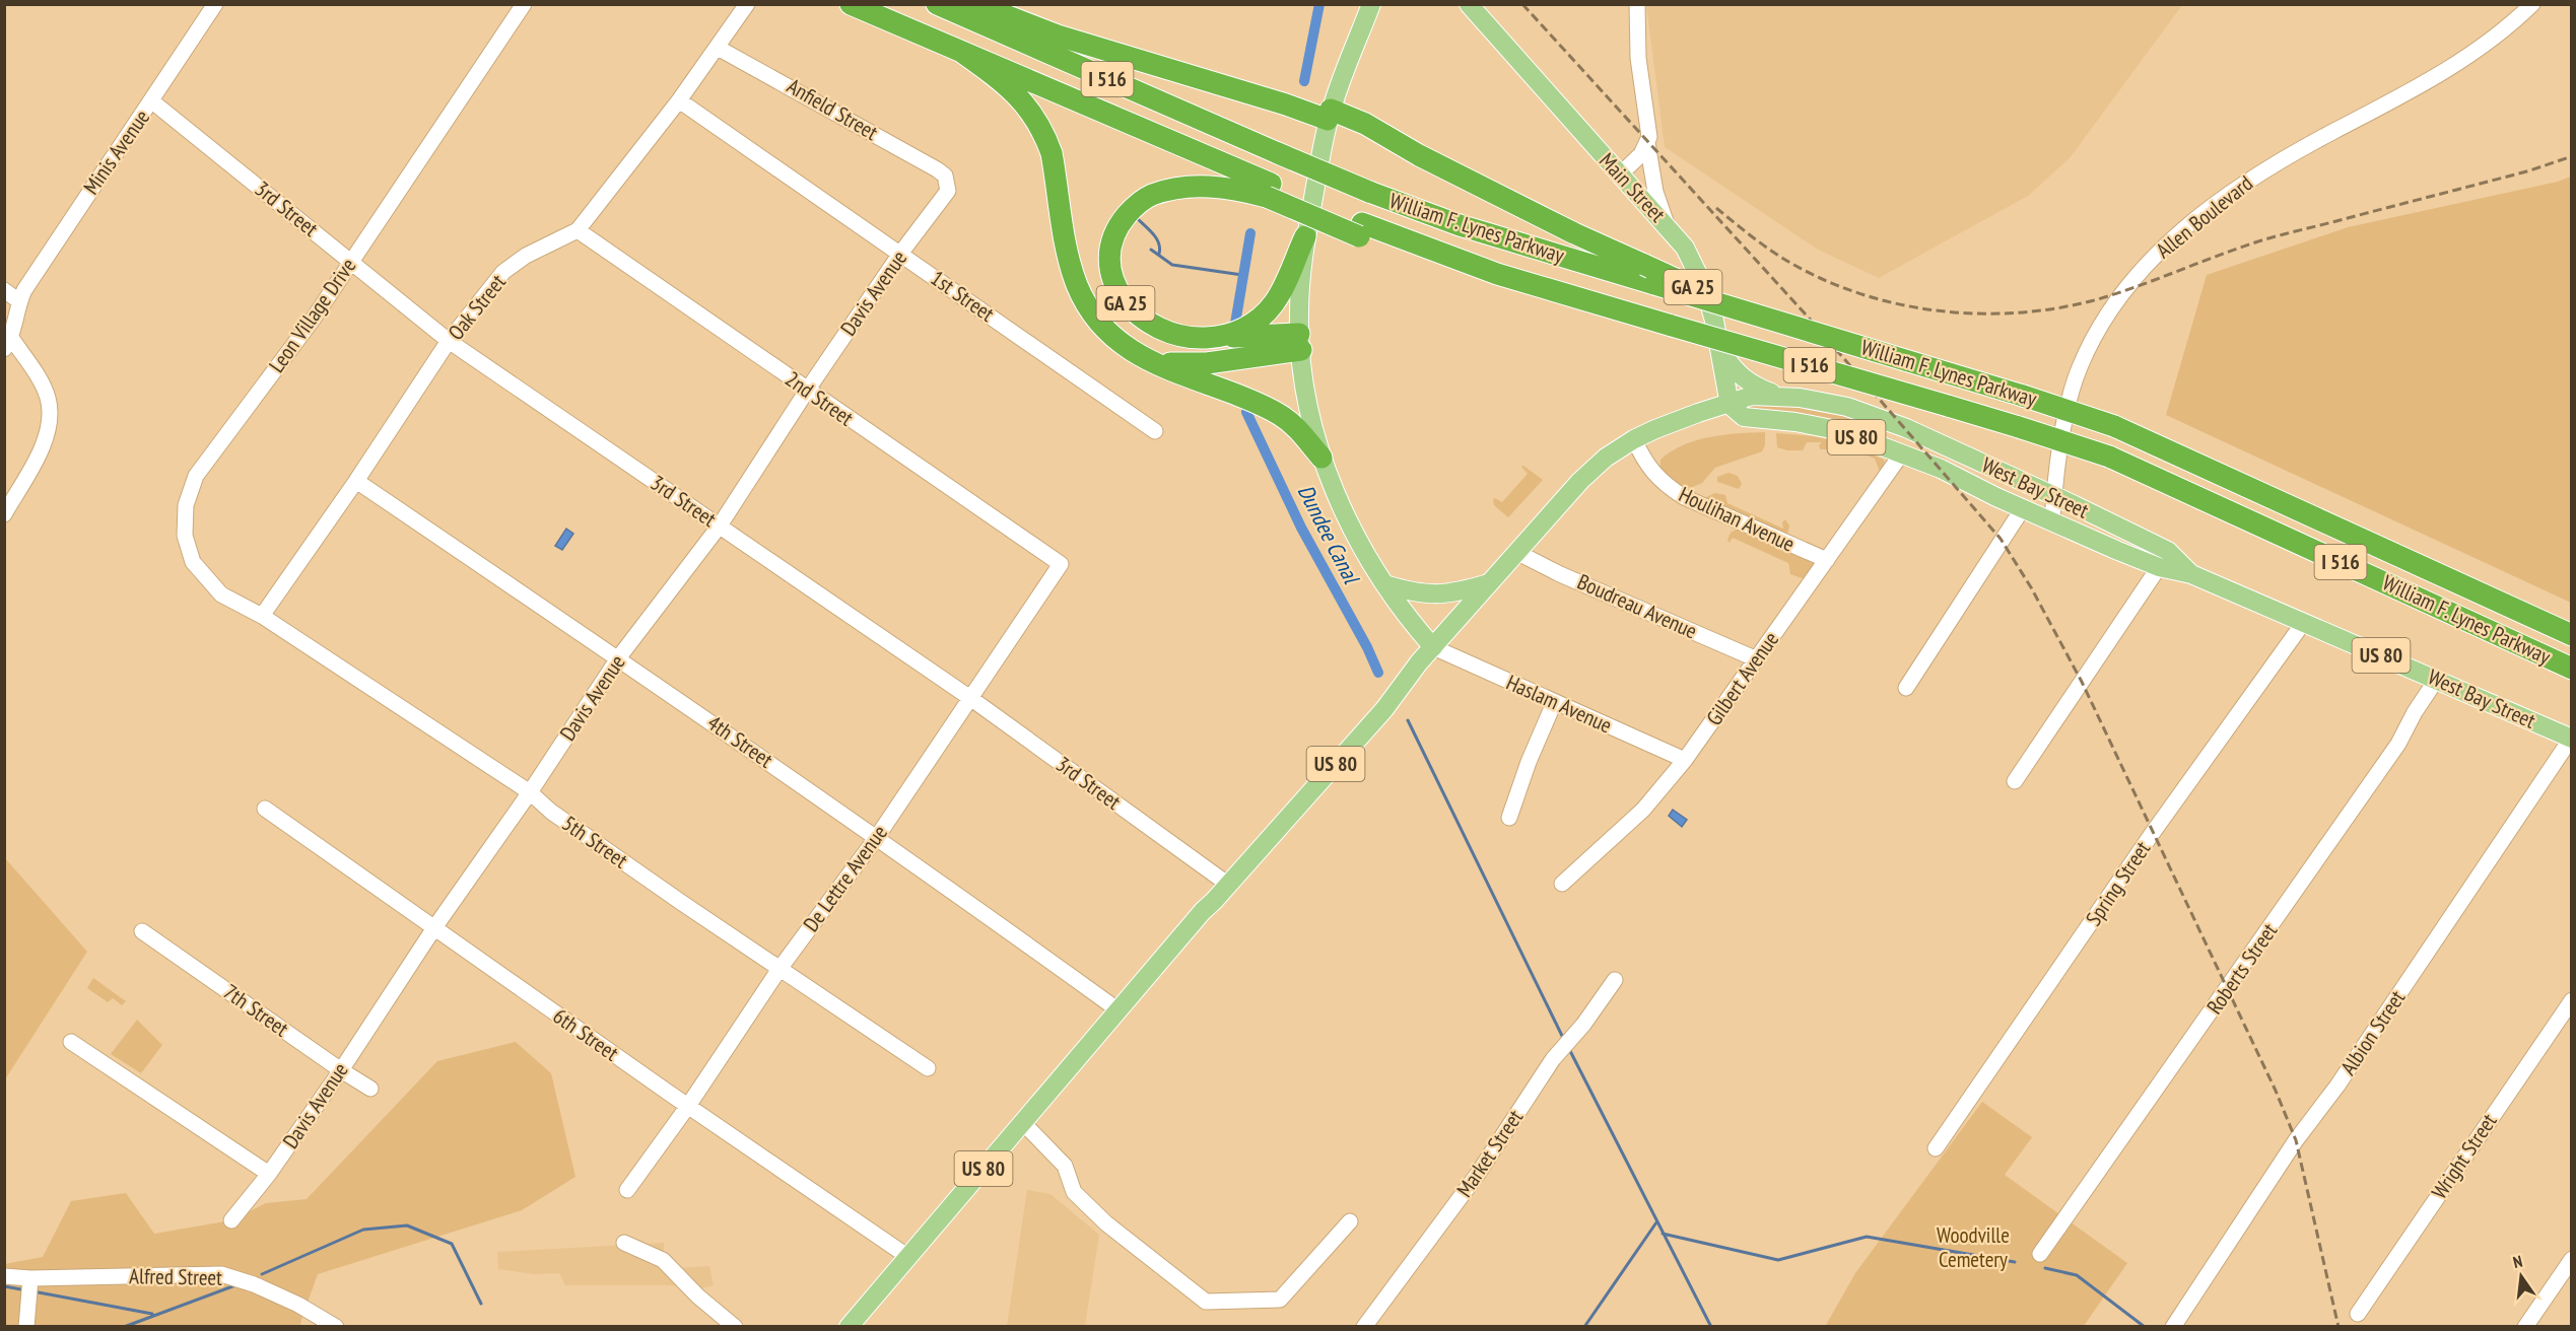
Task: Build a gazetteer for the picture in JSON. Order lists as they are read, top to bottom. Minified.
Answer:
{"streets":{"highway":["I 516","William F. Lynes Parkway","GA 25"],"main road":["Main Street","US 80","West Bay Street"],"street":["Anfield Street","Minis Avenue","3rd Street","Allen Boulevard","Davis Avenue","1st Street","Oak Street","Leon Village Drive","2nd Street","Houlihan Avenue","Boudreau Avenue","Gilbert Avenue","Haslam Avenue","4th Street","5th Street","De Lettre Avenue","Spring Street","Roberts Street","7th Street","Albion Street","6th Street","Market Street","Wright Street","Alfred Street"]},"crossings":[["Anfield Street","Davis Avenue"],["Anfield Street","Oak Street"],["Minis Avenue","3rd Street"],["Main Street","US 80"],["3rd Street","Davis Avenue"],["3rd Street","Oak Street"],["3rd Street","Leon Village Drive"],["3rd Street","US 80"],["3rd Street","De Lettre Avenue"],["Allen Boulevard","West Bay Street"],["William F. Lynes Parkway","GA 25"],["Davis Avenue","1st Street"],["Davis Avenue","2nd Street"],["Davis Avenue","4th Street"],["Davis Avenue","5th Street"],["Davis Avenue","7th Street"],["Davis Avenue","6th Street"],["1st Street","Oak Street"],["Oak Street","Leon Village Drive"],["Oak Street","2nd Street"],["Oak Street","4th Street"],["Oak Street","5th Street"],["Leon Village Drive","5th Street"],["2nd Street","De Lettre Avenue"],["US 80","West Bay Street"],["US 80","Houlihan Avenue"],["US 80","Boudreau Avenue"],["US 80","Gilbert Avenue"],["US 80","Haslam Avenue"],["US 80","4th Street"],["US 80","6th Street"],["West Bay Street","Gilbert Avenue"],["West Bay Street","Spring Street"],["West Bay Street","Roberts Street"],["West Bay Street","Albion Street"],["Houlihan Avenue","Gilbert Avenue"],["Boudreau Avenue","Gilbert Avenue"],["Gilbert Avenue","Haslam Avenue"],["4th Street","De Lettre Avenue"],["5th Street","De Lettre Avenue"],["De Lettre Avenue","6th Street"]],"water":["Dundee Canal"],"parks":["Woodville Cemetery"],"north":"top"}
